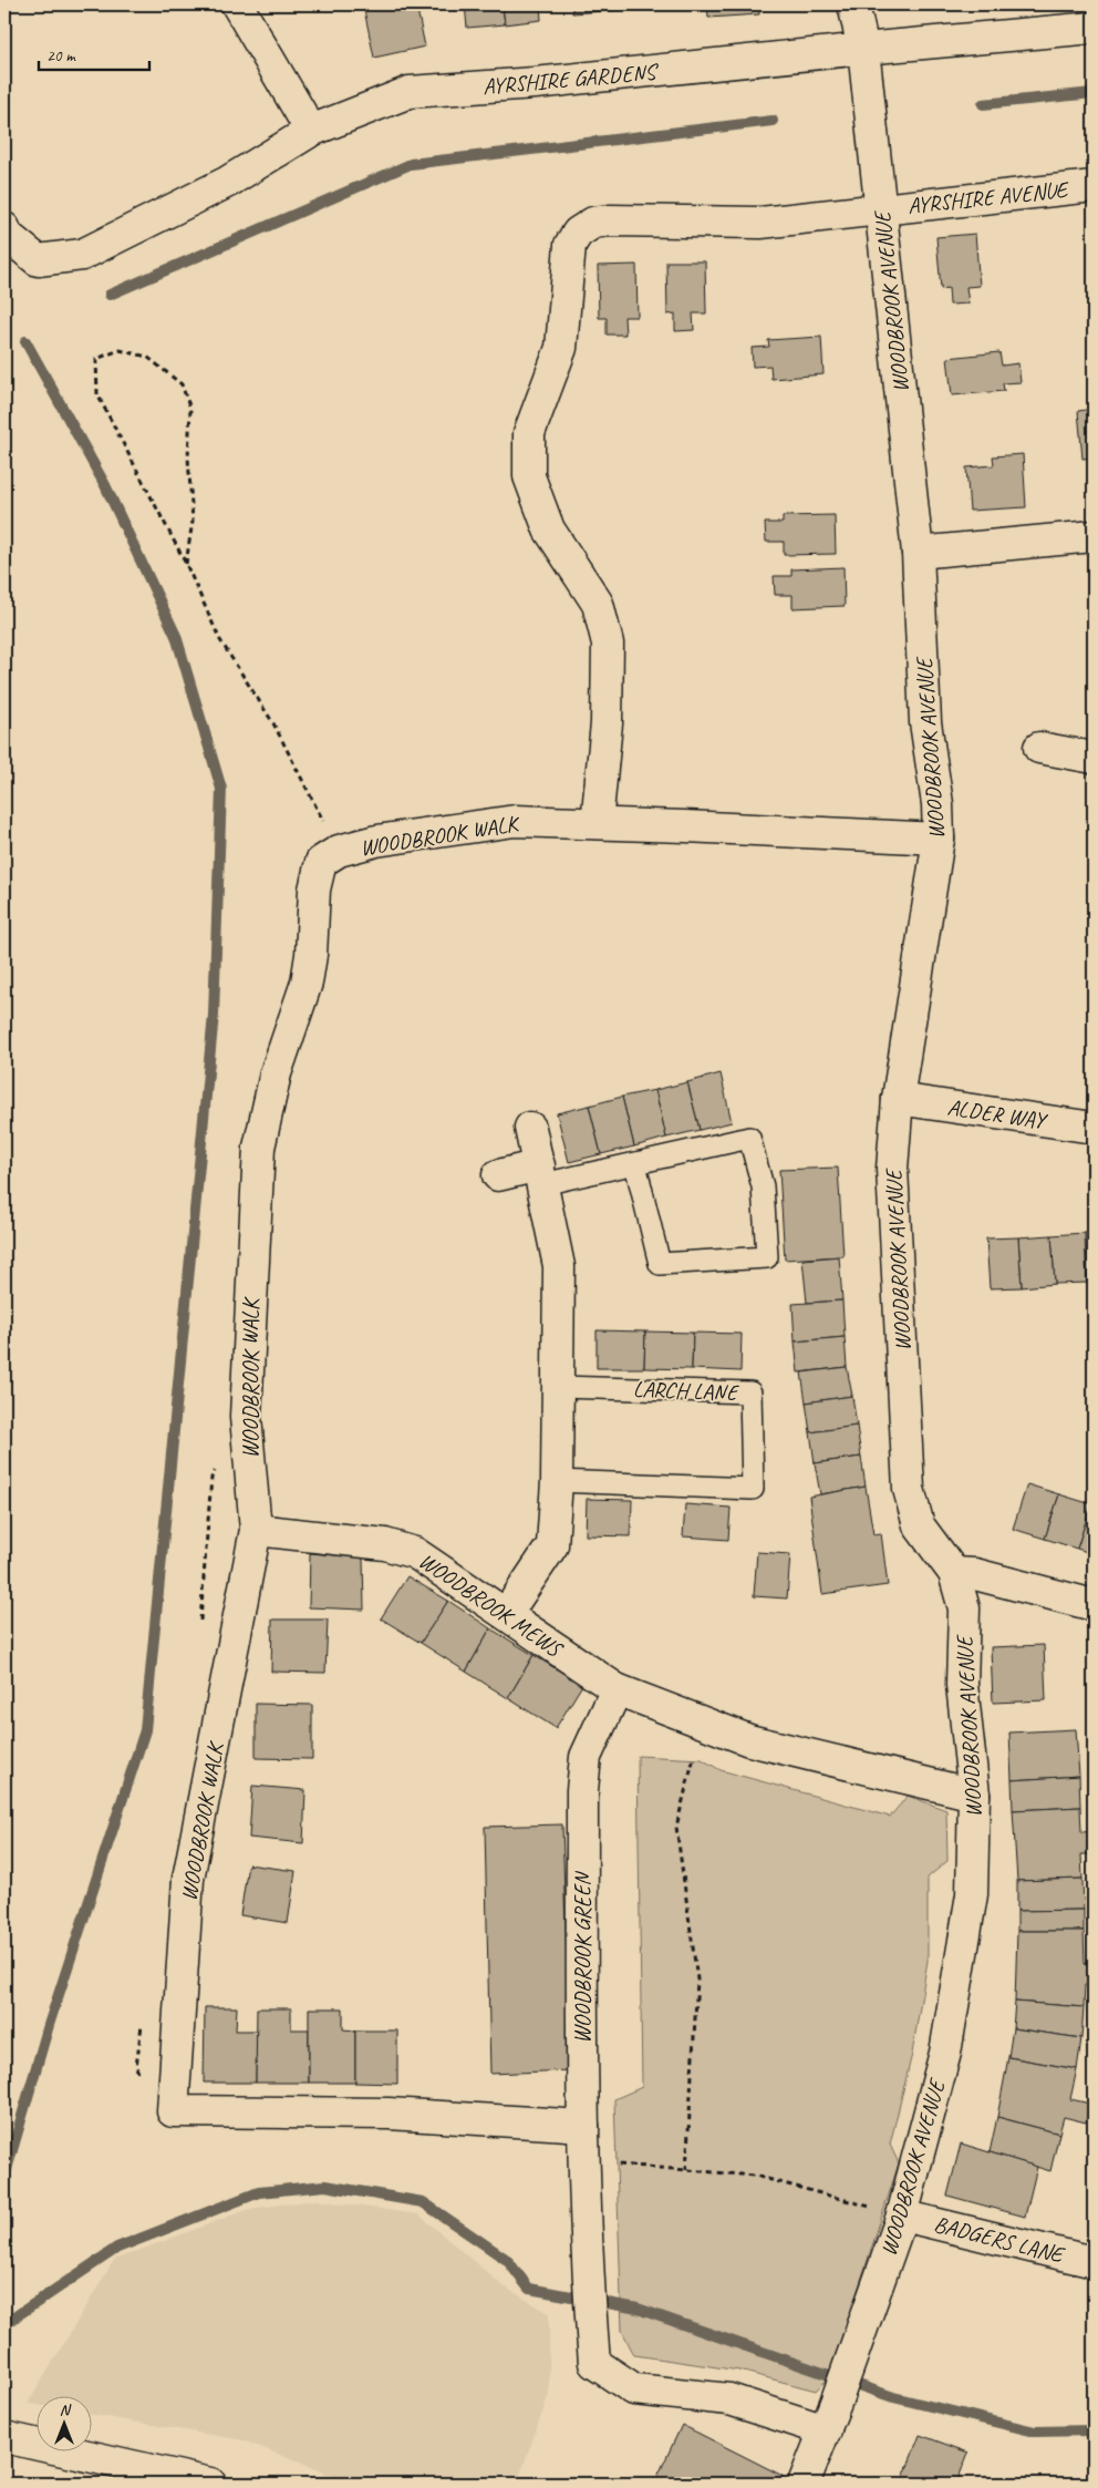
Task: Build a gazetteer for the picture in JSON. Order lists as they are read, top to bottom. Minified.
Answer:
{"streets":{"street":["AYRSHIRE GARDENS","AYRSHIRE AVENUE","WOODBROOK AVENUE","WOODBROOK WALK","ALDER WAY","WOODBROOK MEWS","WOODBROOK GREEN","BADGERS LANE"],"lane":["LARCH LANE"]},"crossings":[["AYRSHIRE GARDENS","WOODBROOK AVENUE"],["AYRSHIRE AVENUE","WOODBROOK AVENUE"],["AYRSHIRE AVENUE","WOODBROOK WALK"],["WOODBROOK AVENUE","WOODBROOK WALK"],["WOODBROOK AVENUE","ALDER WAY"],["WOODBROOK AVENUE","WOODBROOK GREEN"],["WOODBROOK AVENUE","BADGERS LANE"],["WOODBROOK WALK","WOODBROOK MEWS"],["WOODBROOK WALK","WOODBROOK GREEN"],["WOODBROOK MEWS","WOODBROOK GREEN"]],"scale_bar":"20 m","north":"top"}
